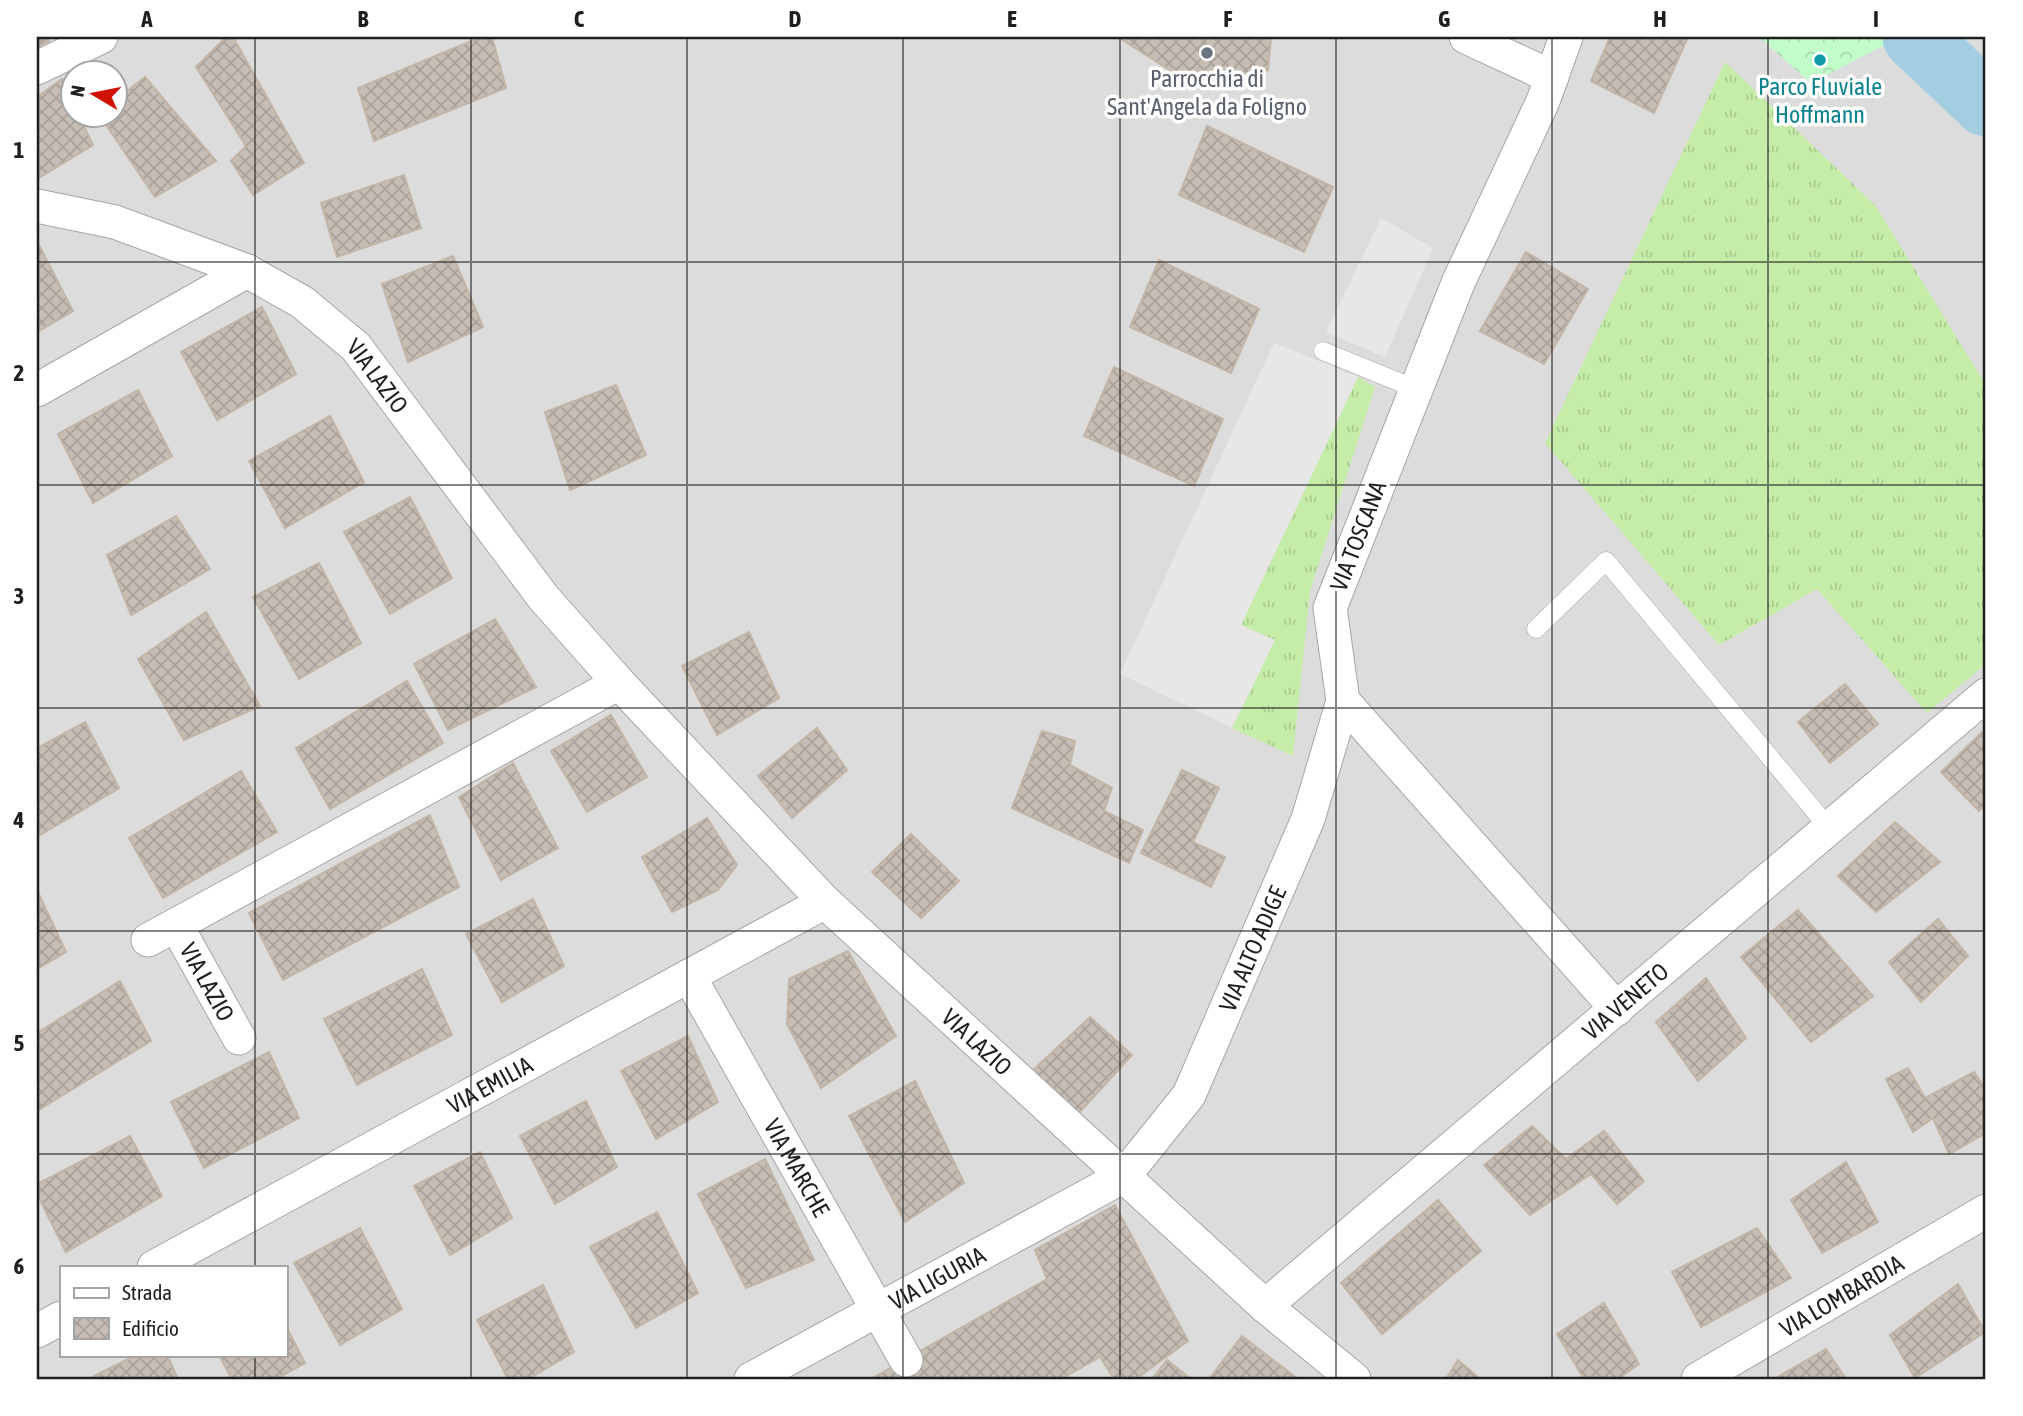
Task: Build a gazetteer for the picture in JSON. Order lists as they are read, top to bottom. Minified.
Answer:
{"streets":{"street":["VIA LAZIO","VIA TOSCANA","VIA ALTO ADIGE","VIA VENETO","VIA EMILIA","VIA MARCHE","VIA LIGURIA","VIA LOMBARDIA"]},"crossings":[["VIA LAZIO","VIA ALTO ADIGE"],["VIA LAZIO","VIA VENETO"],["VIA LAZIO","VIA EMILIA"],["VIA LAZIO","VIA LIGURIA"],["VIA TOSCANA","VIA ALTO ADIGE"],["VIA ALTO ADIGE","VIA LIGURIA"],["VIA EMILIA","VIA MARCHE"],["VIA MARCHE","VIA LIGURIA"]],"places":["Parrocchia di Sant'Angela da Foligno","Parco Fluviale Hoffmann"],"legend":["Strada","Edificio"],"north":"left","grid":{"columns":["A","B","C","D","E","F","G","H","I"],"rows":["1","2","3","4","5","6"]}}
